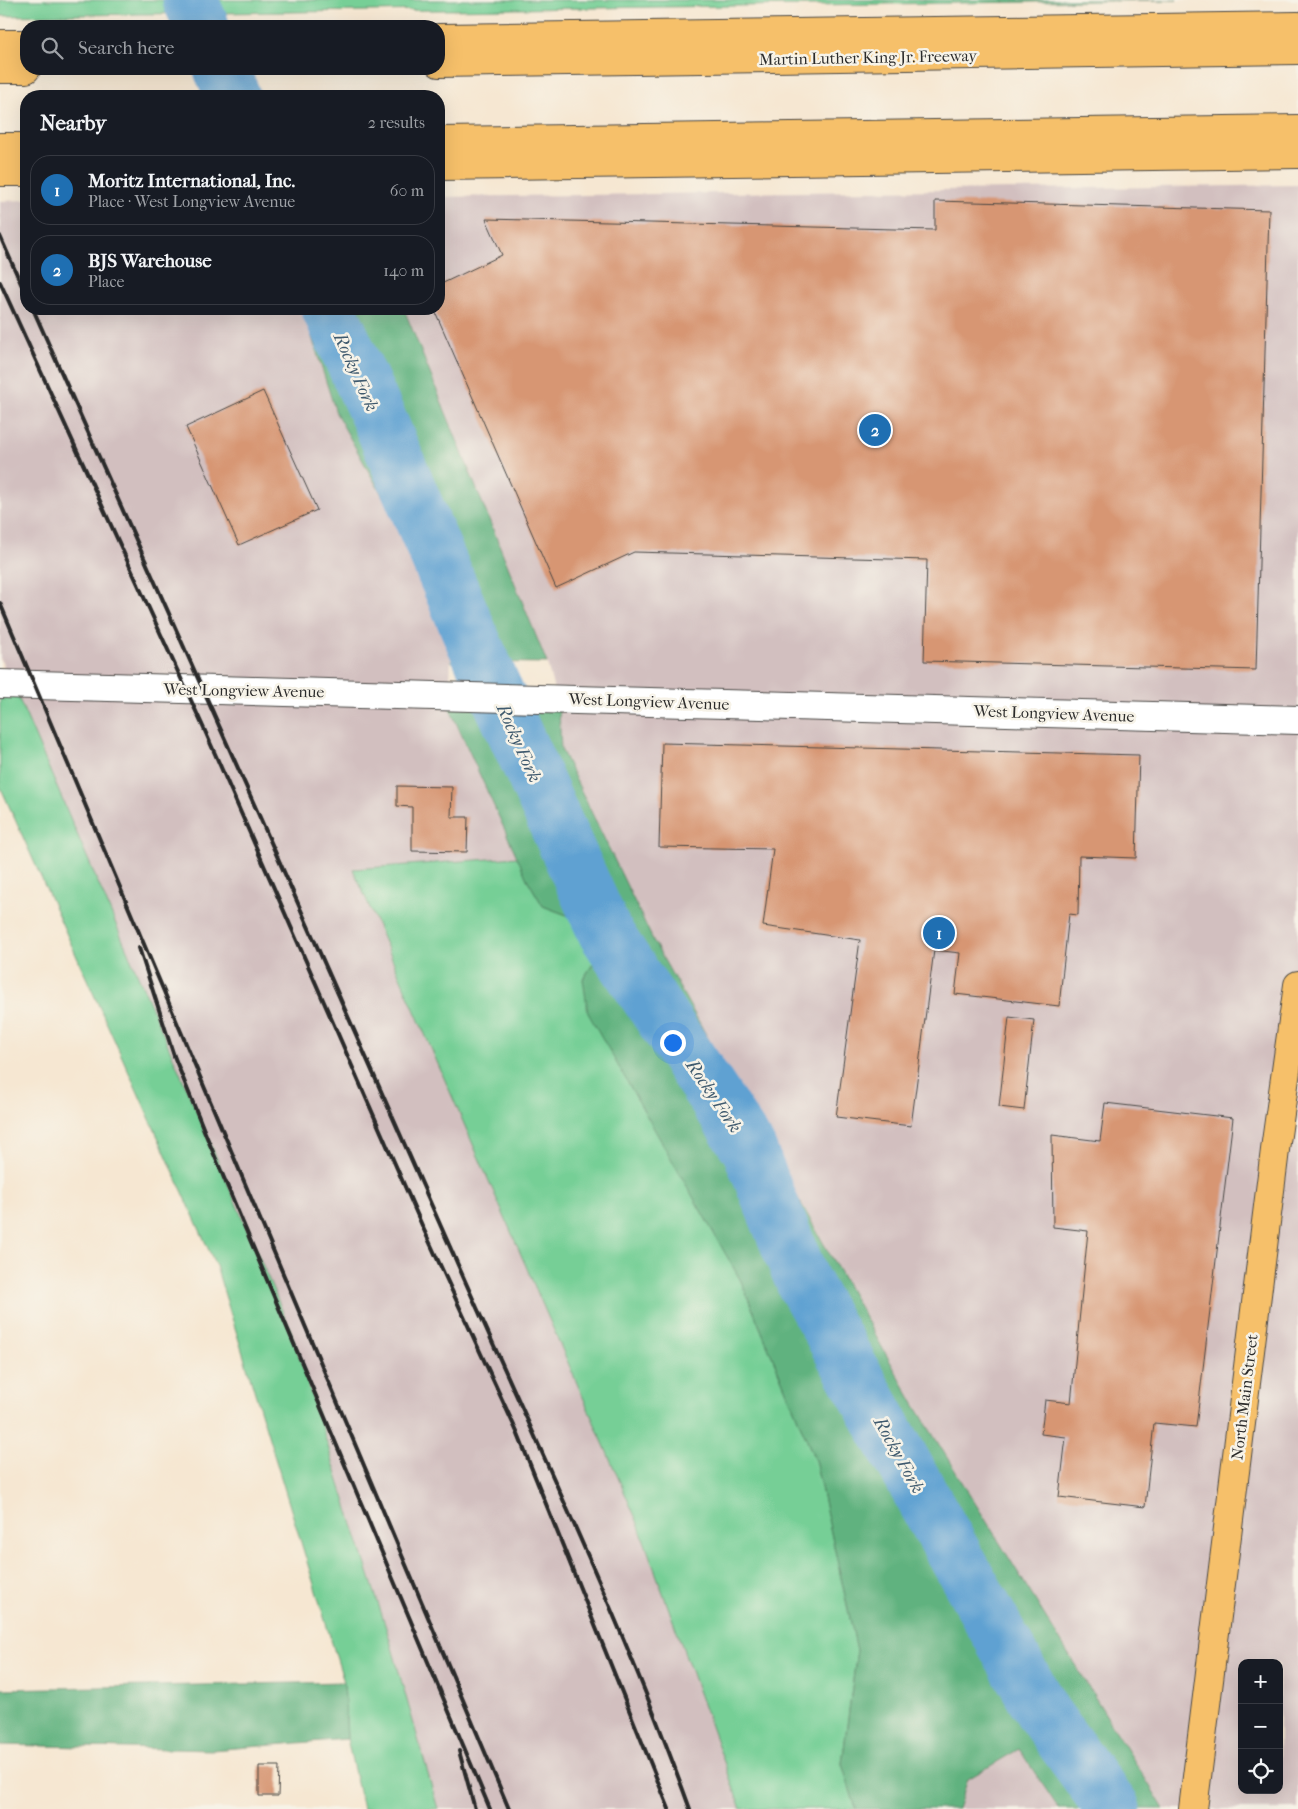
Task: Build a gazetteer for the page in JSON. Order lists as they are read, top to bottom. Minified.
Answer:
{"streets":{"highway":["Martin Luther King Jr. Freeway","North Main Street"],"street":["West Longview Avenue"]},"water":["Rocky Fork"],"page":{"search":"Search here","heading":["Nearby","2 results"],"list":[{"mark":"1","name":"Moritz International, Inc.","note":"Place · West Longview Avenue","value":"60 m"},{"mark":"2","name":"BJS Warehouse","note":"Place","value":"140 m"}],"pins":["2","1"],"map_buttons":["+","−"]}}
